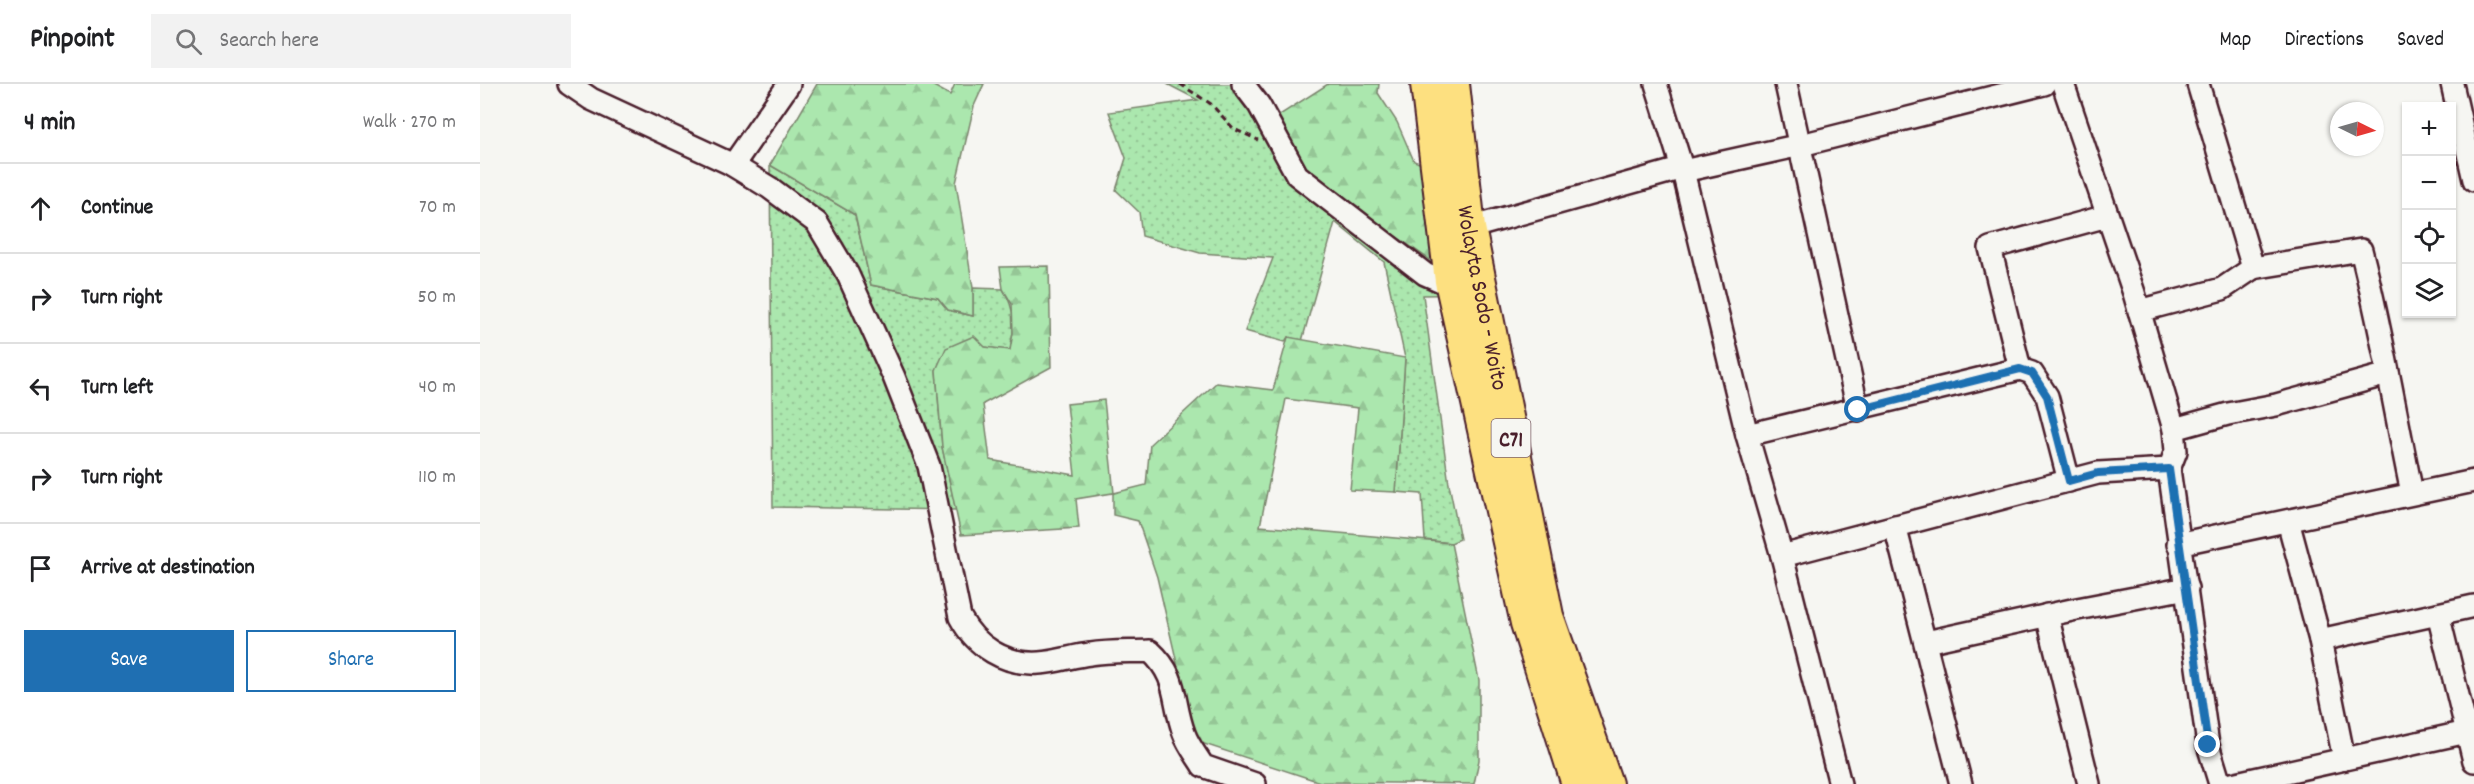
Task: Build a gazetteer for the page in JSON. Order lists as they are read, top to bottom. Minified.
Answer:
{"streets":{"highway":["Wolayta Sodo - Woito","C71"]},"north":"right","page":{"header":"Pinpoint","search":"Search here","nav":["Map","Directions","Saved"],"heading":["4 min","Walk · 270 m"],"map_buttons":["+","−"],"list":[["Continue","70 m"],["Turn right","50 m"],["Turn left","40 m"],["Turn right","110 m"],"Arrive at destination"],"buttons":["Save","Share"]}}
